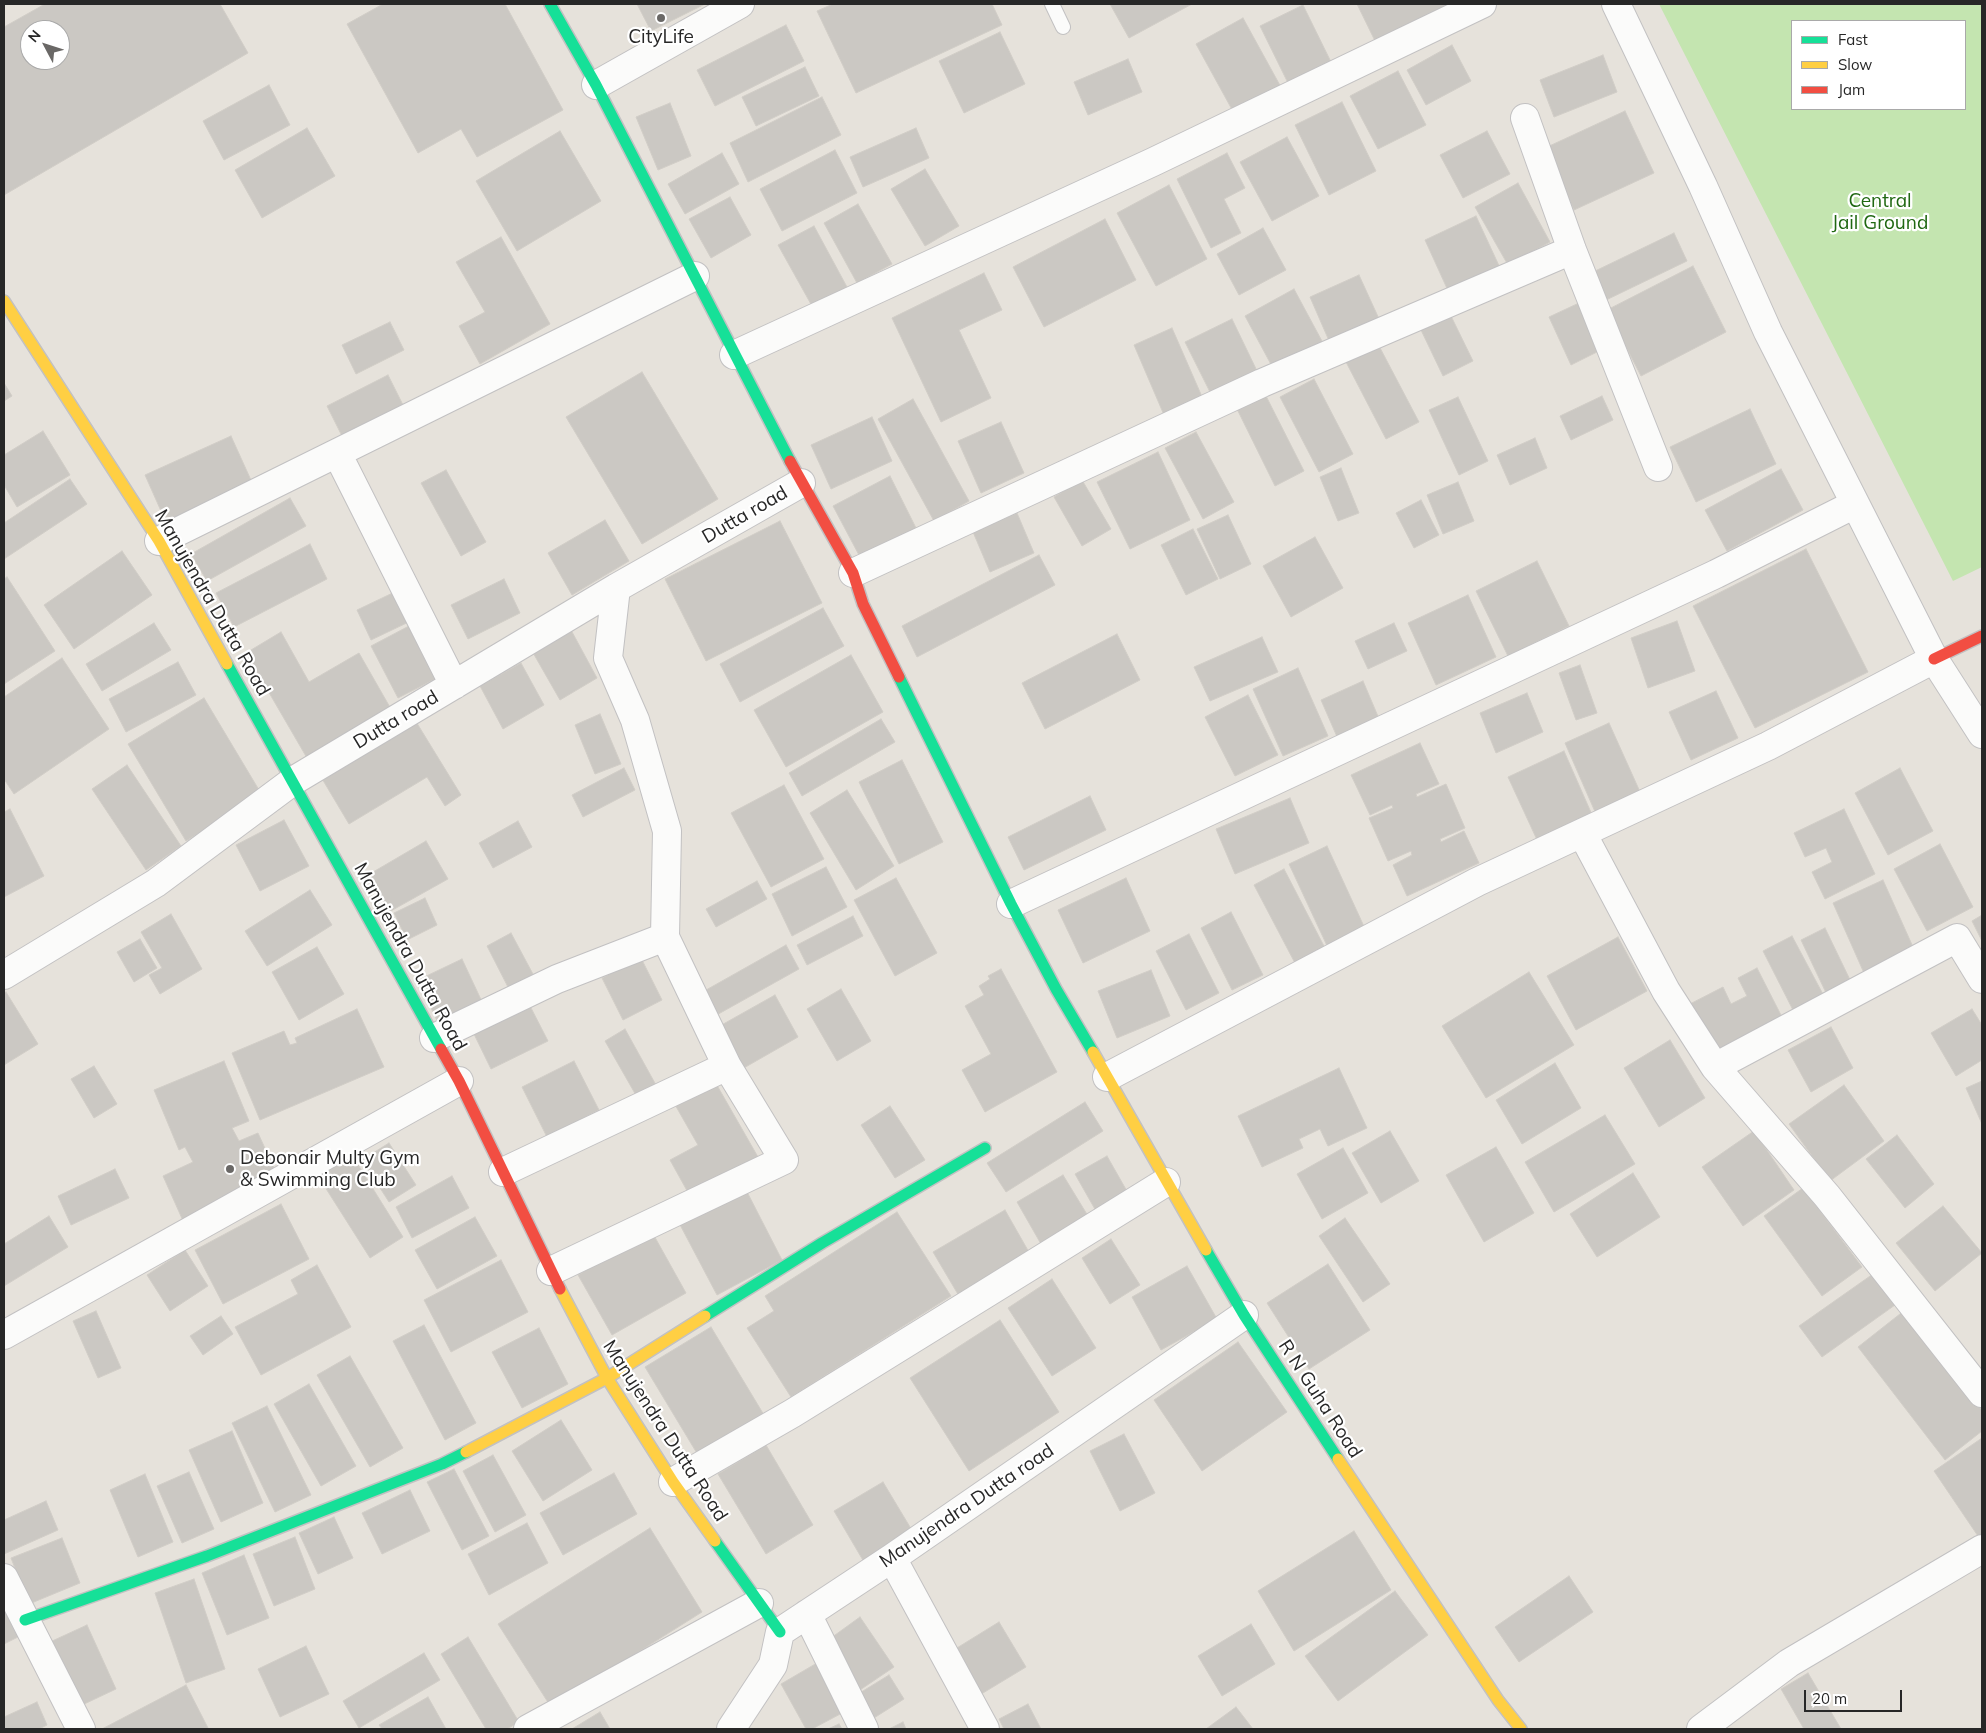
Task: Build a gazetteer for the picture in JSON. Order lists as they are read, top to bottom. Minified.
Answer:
{"streets":{"street":["Dutta road","Manujendra Dutta Road","R N Guha Road","Manujendra Dutta road"]},"crossings":[["Dutta road","Manujendra Dutta Road"],["Dutta road","R N Guha Road"],["Manujendra Dutta Road","Manujendra Dutta road"],["R N Guha Road","Manujendra Dutta road"]],"parks":["Central Jail Ground"],"places":["CityLife","Debonair Multy Gym & Swimming Club"],"legend":["Fast","Slow","Jam"],"scale_bar":"20 m","north":"top left"}
